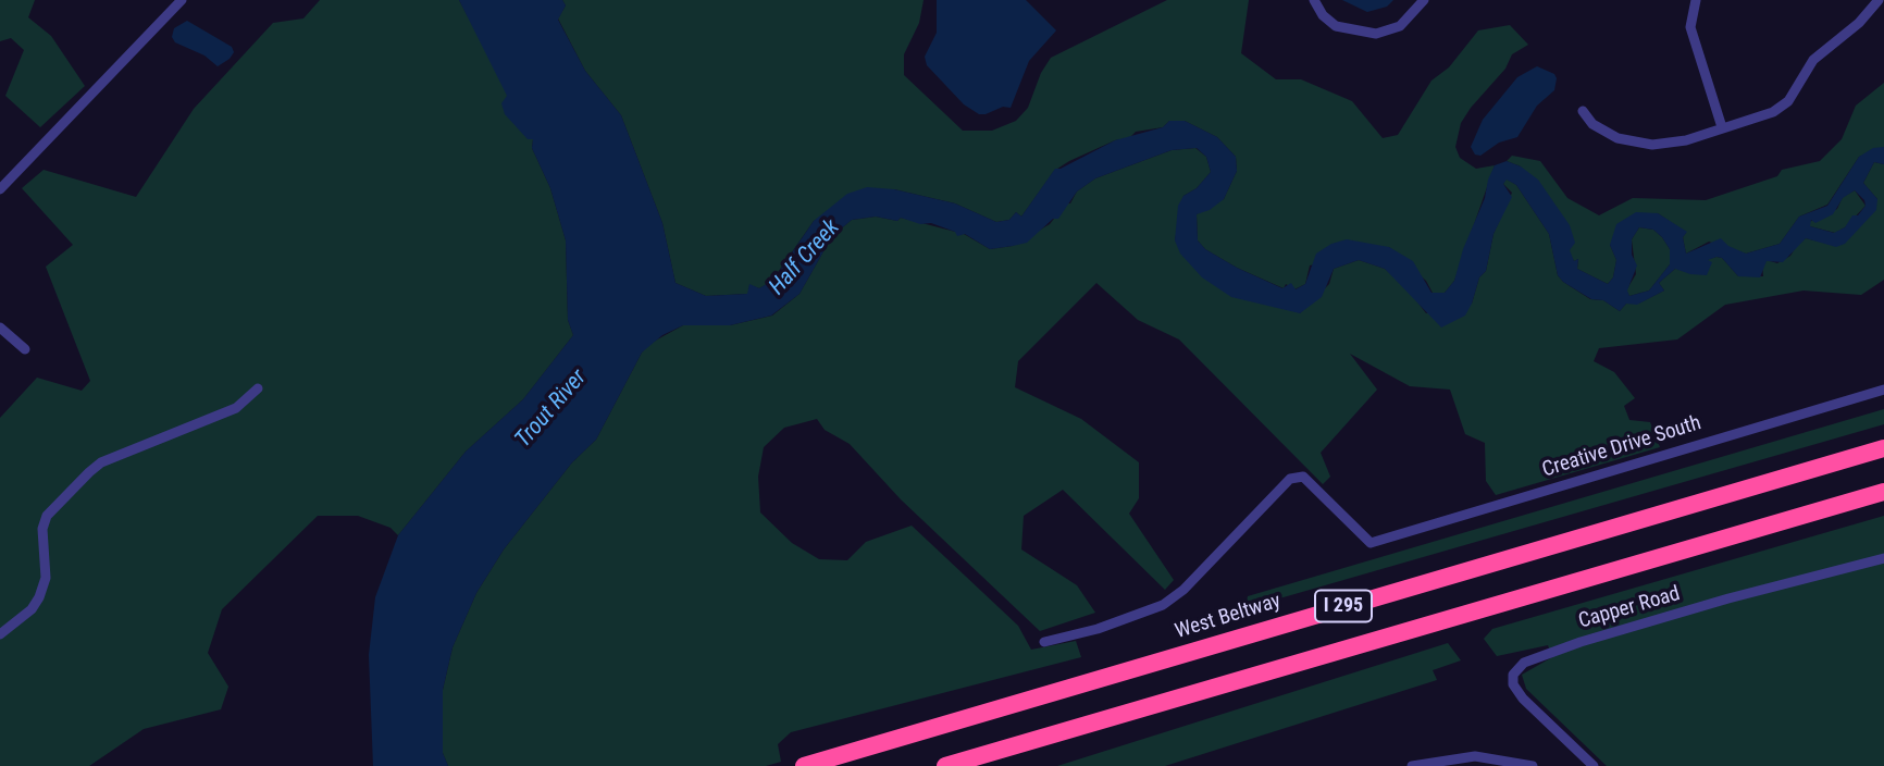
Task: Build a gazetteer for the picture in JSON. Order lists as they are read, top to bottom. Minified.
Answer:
{"streets":{"highway":["I 295","West Beltway"],"street":["Creative Drive South","Capper Road"]},"water":["Half Creek","Trout River"]}
